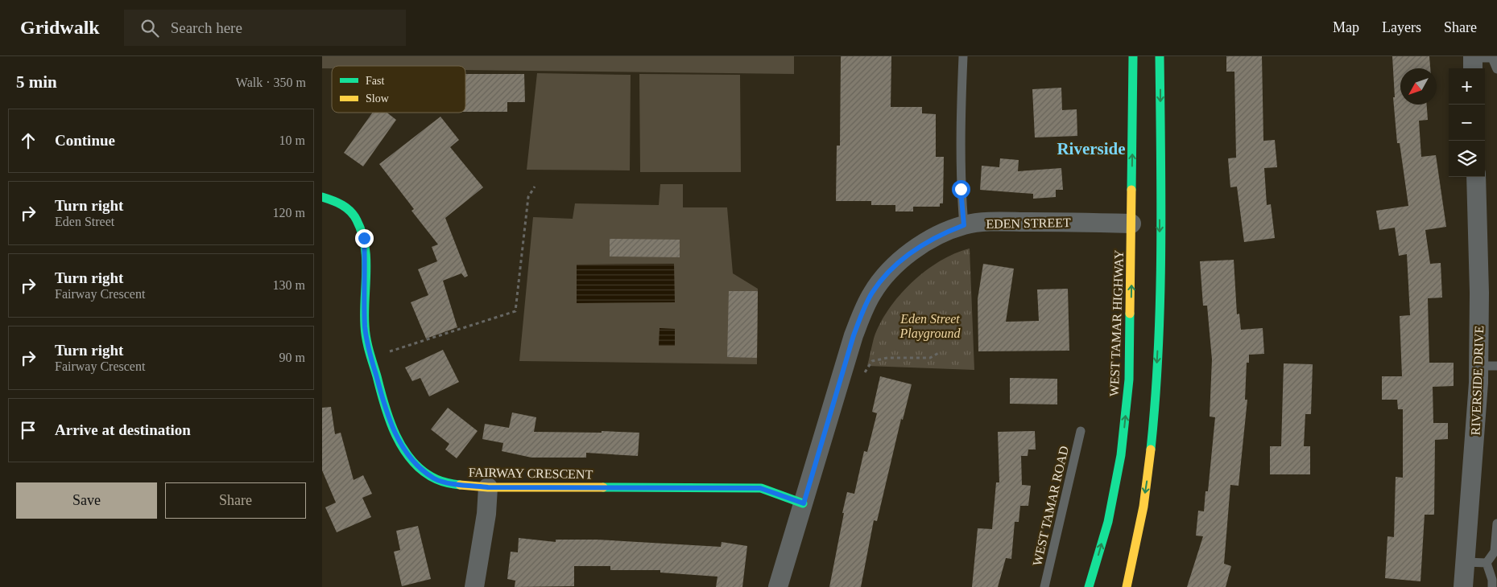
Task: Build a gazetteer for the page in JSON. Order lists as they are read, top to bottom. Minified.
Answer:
{"streets":{"main road":["WEST TAMAR HIGHWAY","FAIRWAY CRESCENT"],"street":["EDEN STREET","RIVERSIDE DRIVE"],"lane":["WEST TAMAR ROAD"]},"crossings":[["EDEN STREET","WEST TAMAR HIGHWAY"],["EDEN STREET","FAIRWAY CRESCENT"]],"districts":["Riverside"],"parks":["Eden Street Playground"],"legend":["Fast","Slow"],"north":"bottom left","page":{"header":"Gridwalk","search":"Search here","nav":["Map","Layers","Share"],"heading":["5 min","Walk · 350 m"],"map_buttons":["+","−"],"list":[["Continue","10 m"],["Turn right","Eden Street","120 m"],["Turn right","Fairway Crescent","130 m"],["Turn right","Fairway Crescent","90 m"],"Arrive at destination"],"buttons":["Save","Share"]}}
